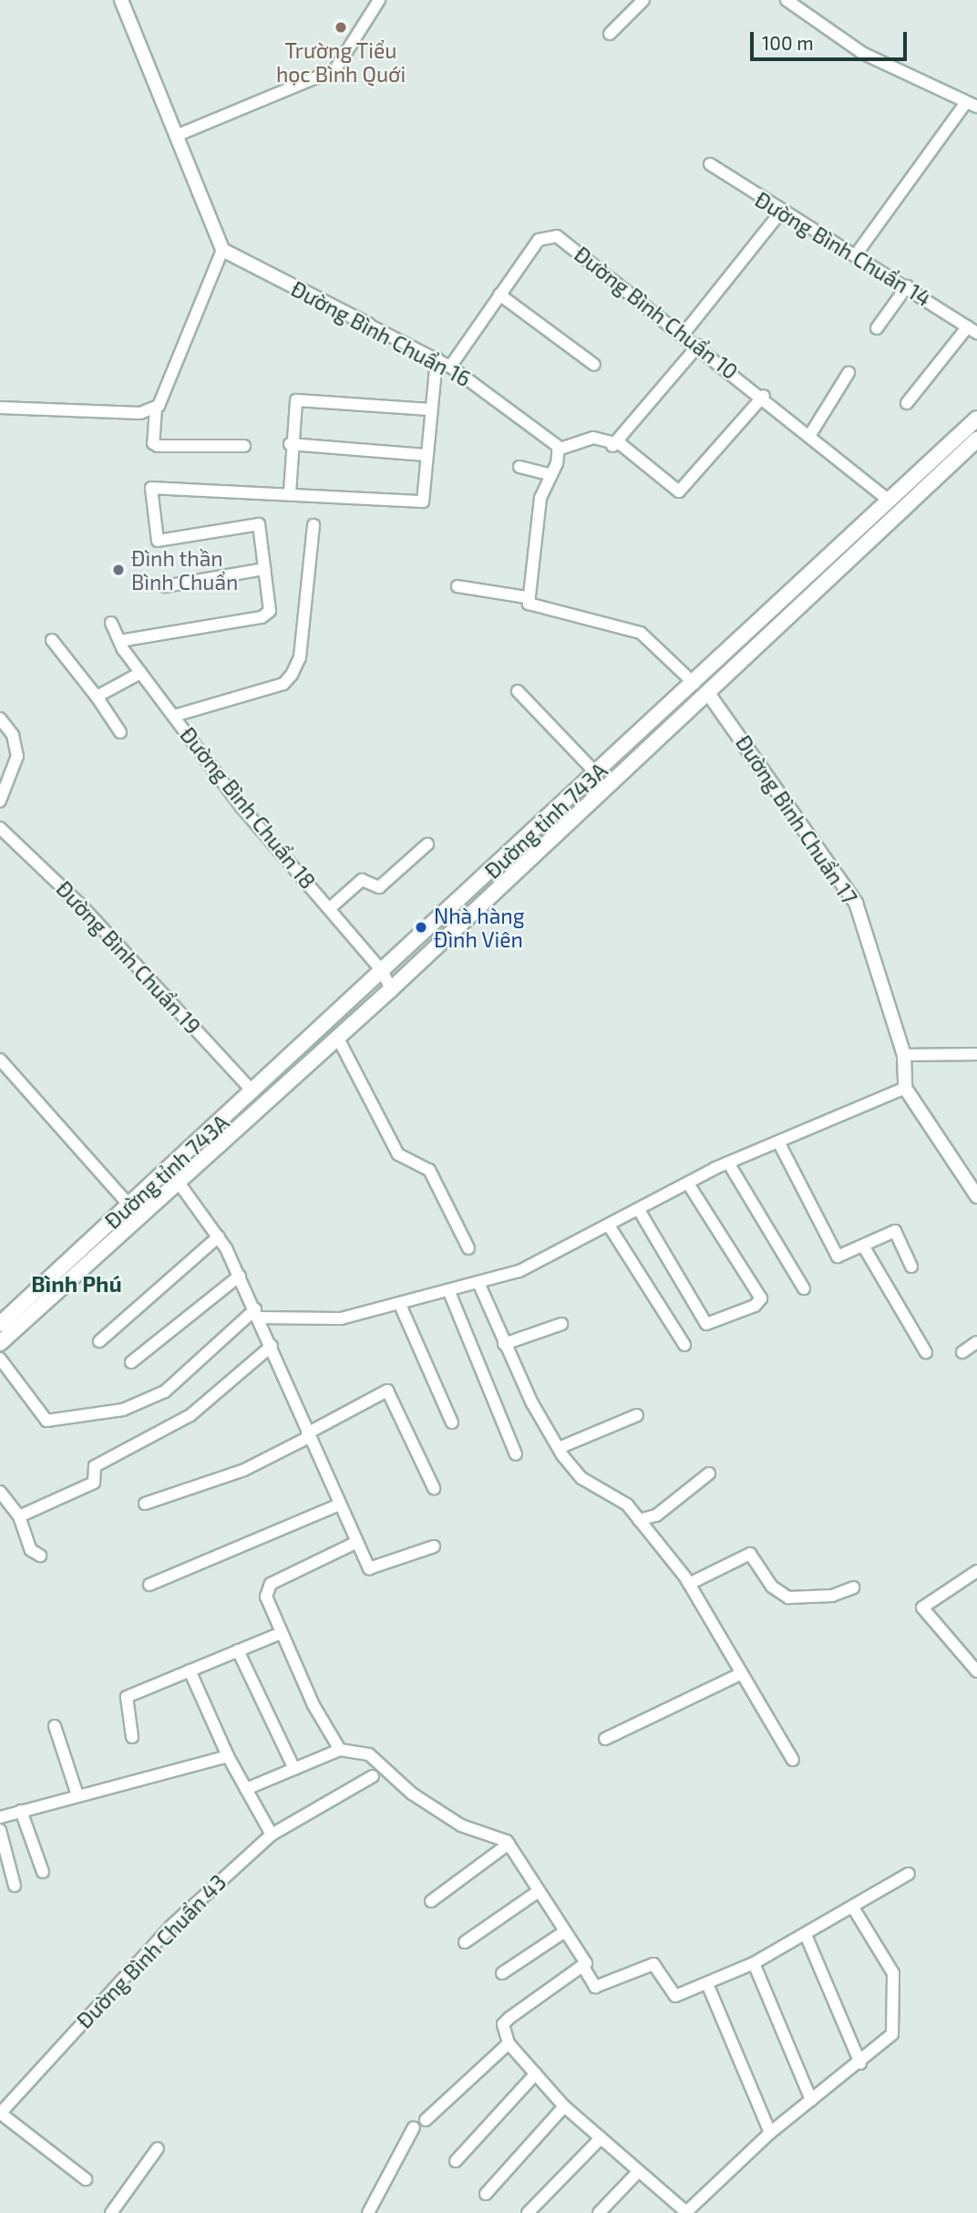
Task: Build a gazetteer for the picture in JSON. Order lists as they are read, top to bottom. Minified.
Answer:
{"streets":{"main road":["Đường tỉnh 743A"],"street":["Đường Bình Chuẩn 14","Đường Bình Chuẩn 10","Đường Bình Chuẩn 16","Đường Bình Chuẩn 18","Đường Bình Chuẩn 17","Đường Bình Chuẩn 19","Đường Bình Chuẩn 43"]},"crossings":[["Đường Bình Chuẩn 10","Đường Bình Chuẩn 16"],["Đường Bình Chuẩn 10","Đường tỉnh 743A"],["Đường Bình Chuẩn 18","Đường tỉnh 743A"],["Đường Bình Chuẩn 17","Đường tỉnh 743A"],["Đường tỉnh 743A","Đường Bình Chuẩn 19"]],"districts":["Bình Phú"],"places":["Trường Tiểu học Bình Quới","Đình thần Bình Chuẩn","Nhà hàng Đình Viên"],"scale_bar":"100 m"}
